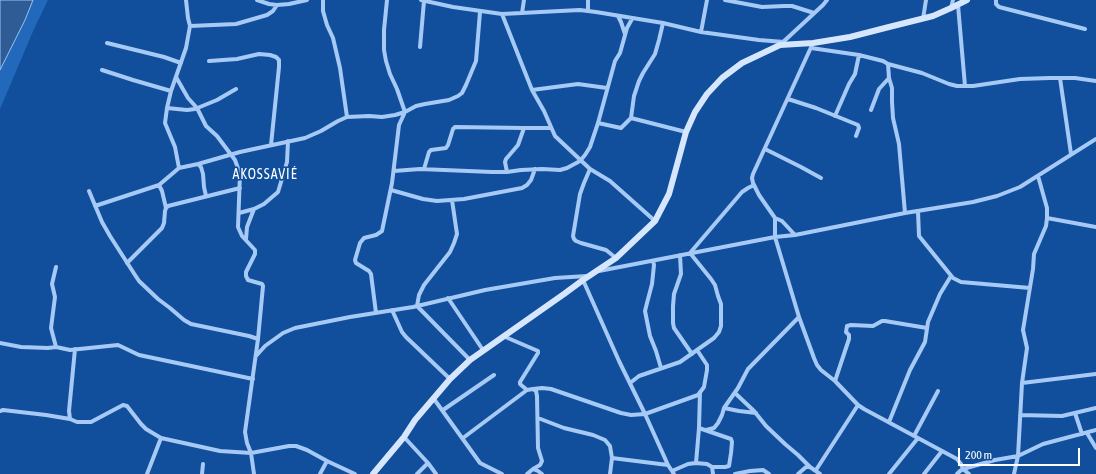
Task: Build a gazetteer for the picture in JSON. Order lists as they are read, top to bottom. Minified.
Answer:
{"districts":["AKOSSAVIÉ"],"scale_bar":"200 m"}
